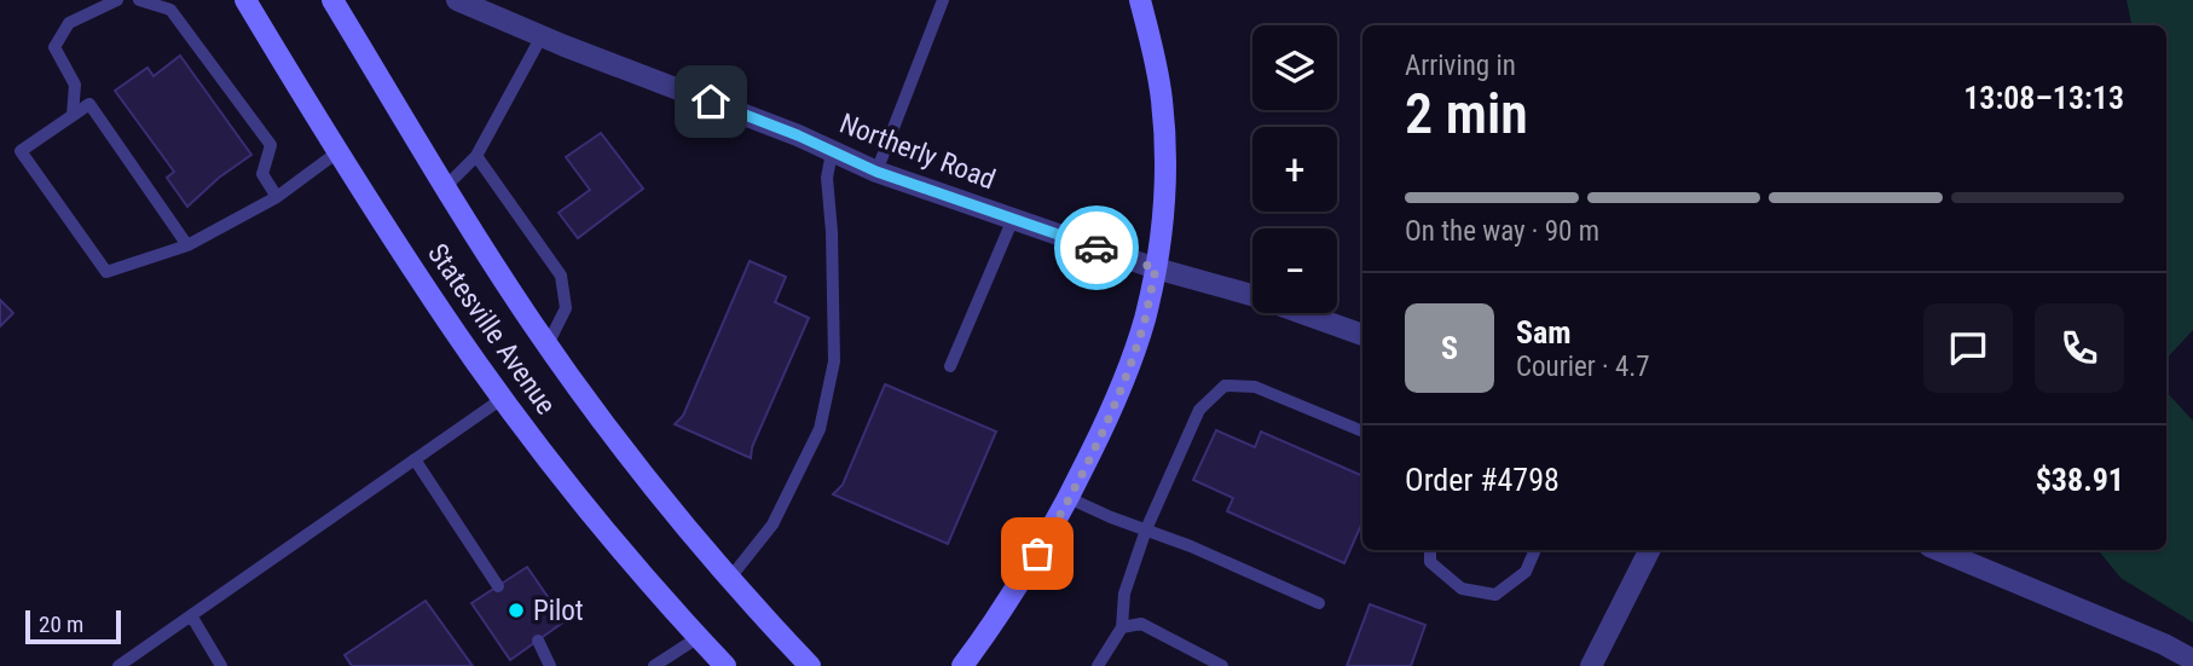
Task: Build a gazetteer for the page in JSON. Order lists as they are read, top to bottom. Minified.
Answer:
{"streets":{"main road":["Statesville Avenue"],"street":["Northerly Road"]},"places":["Pilot"],"scale_bar":"20 m","page":{"map_buttons":["+","−"],"heading":["2 min","Arriving in","13:08–13:13"],"panel":["Sam","Courier · 4.7","Order #4798","$38.91"],"bar":"On the way · 90 m","round":"S","scale":"20 m"}}
